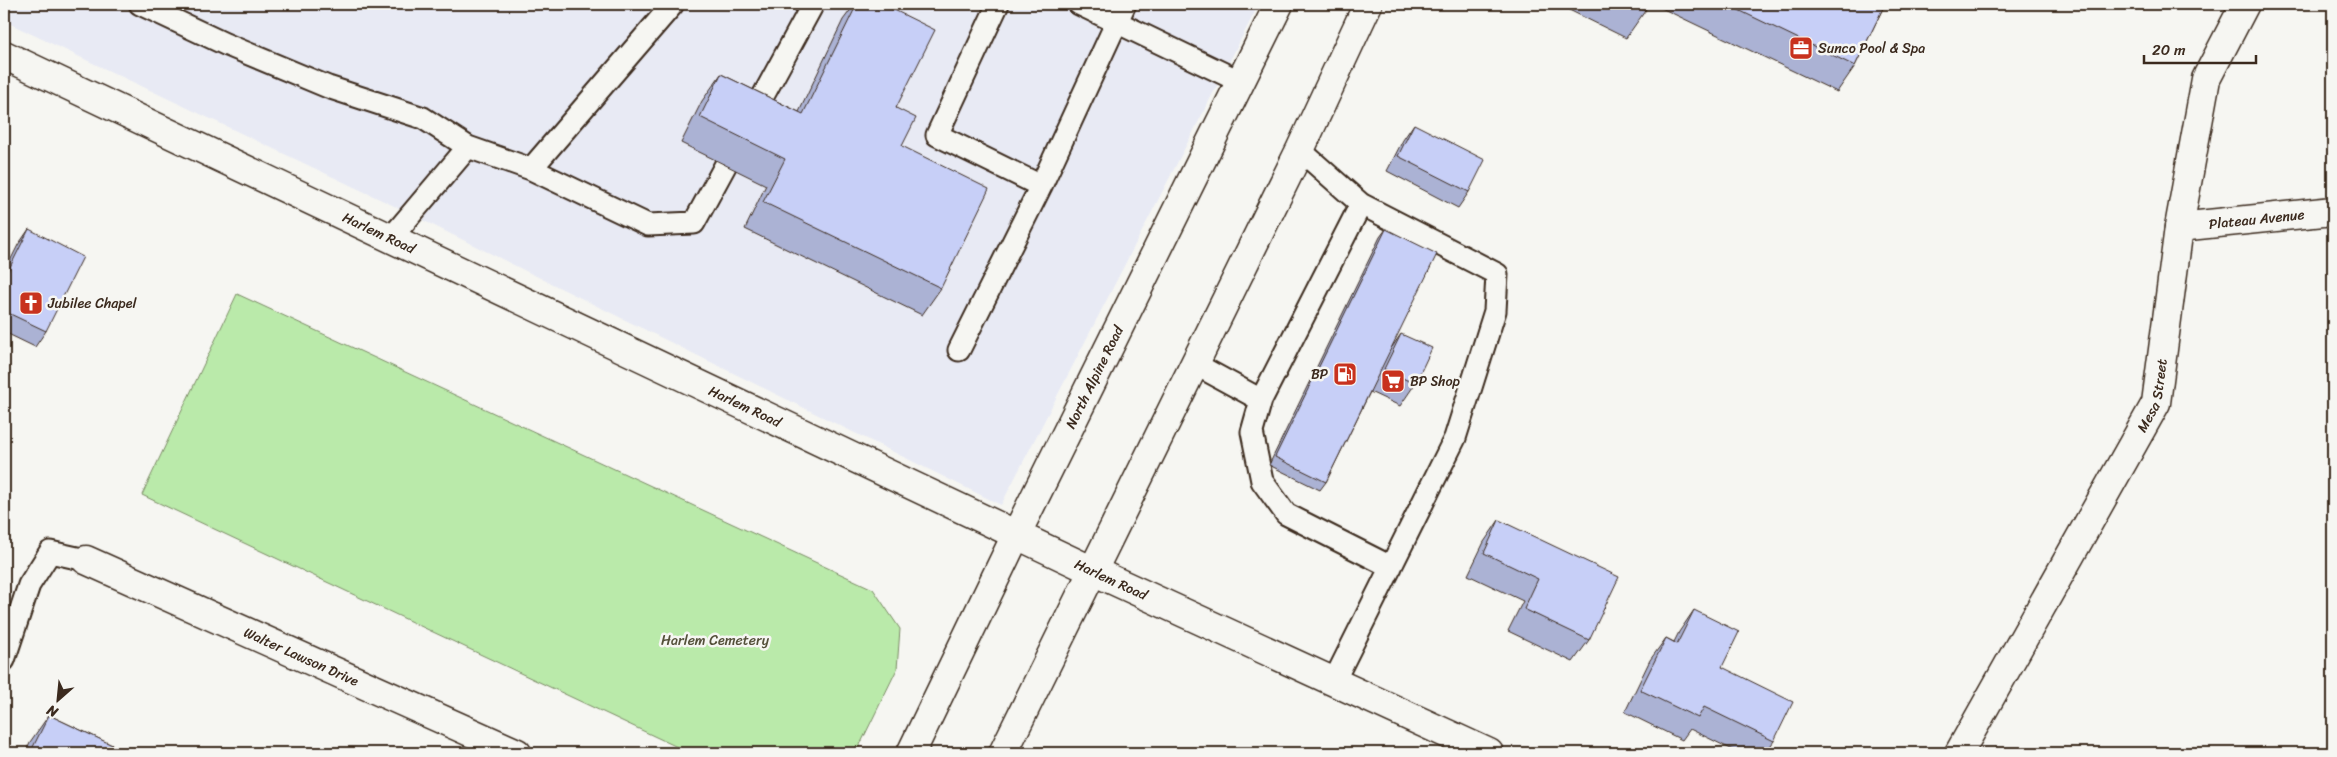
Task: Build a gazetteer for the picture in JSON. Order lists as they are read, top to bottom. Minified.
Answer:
{"streets":{"main road":["Plateau Avenue","Harlem Road","North Alpine Road","Mesa Street","Walter Lawson Drive"]},"crossings":[["Plateau Avenue","Mesa Street"],["Harlem Road","North Alpine Road"]],"parks":["Harlem Cemetery"],"places":{"office":["Sunco Pool & Spa"],"church":["Jubilee Chapel"],"fuel station":["BP"],"supermarket":["BP Shop"]},"scale_bar":"20 m","north":"bottom left"}
